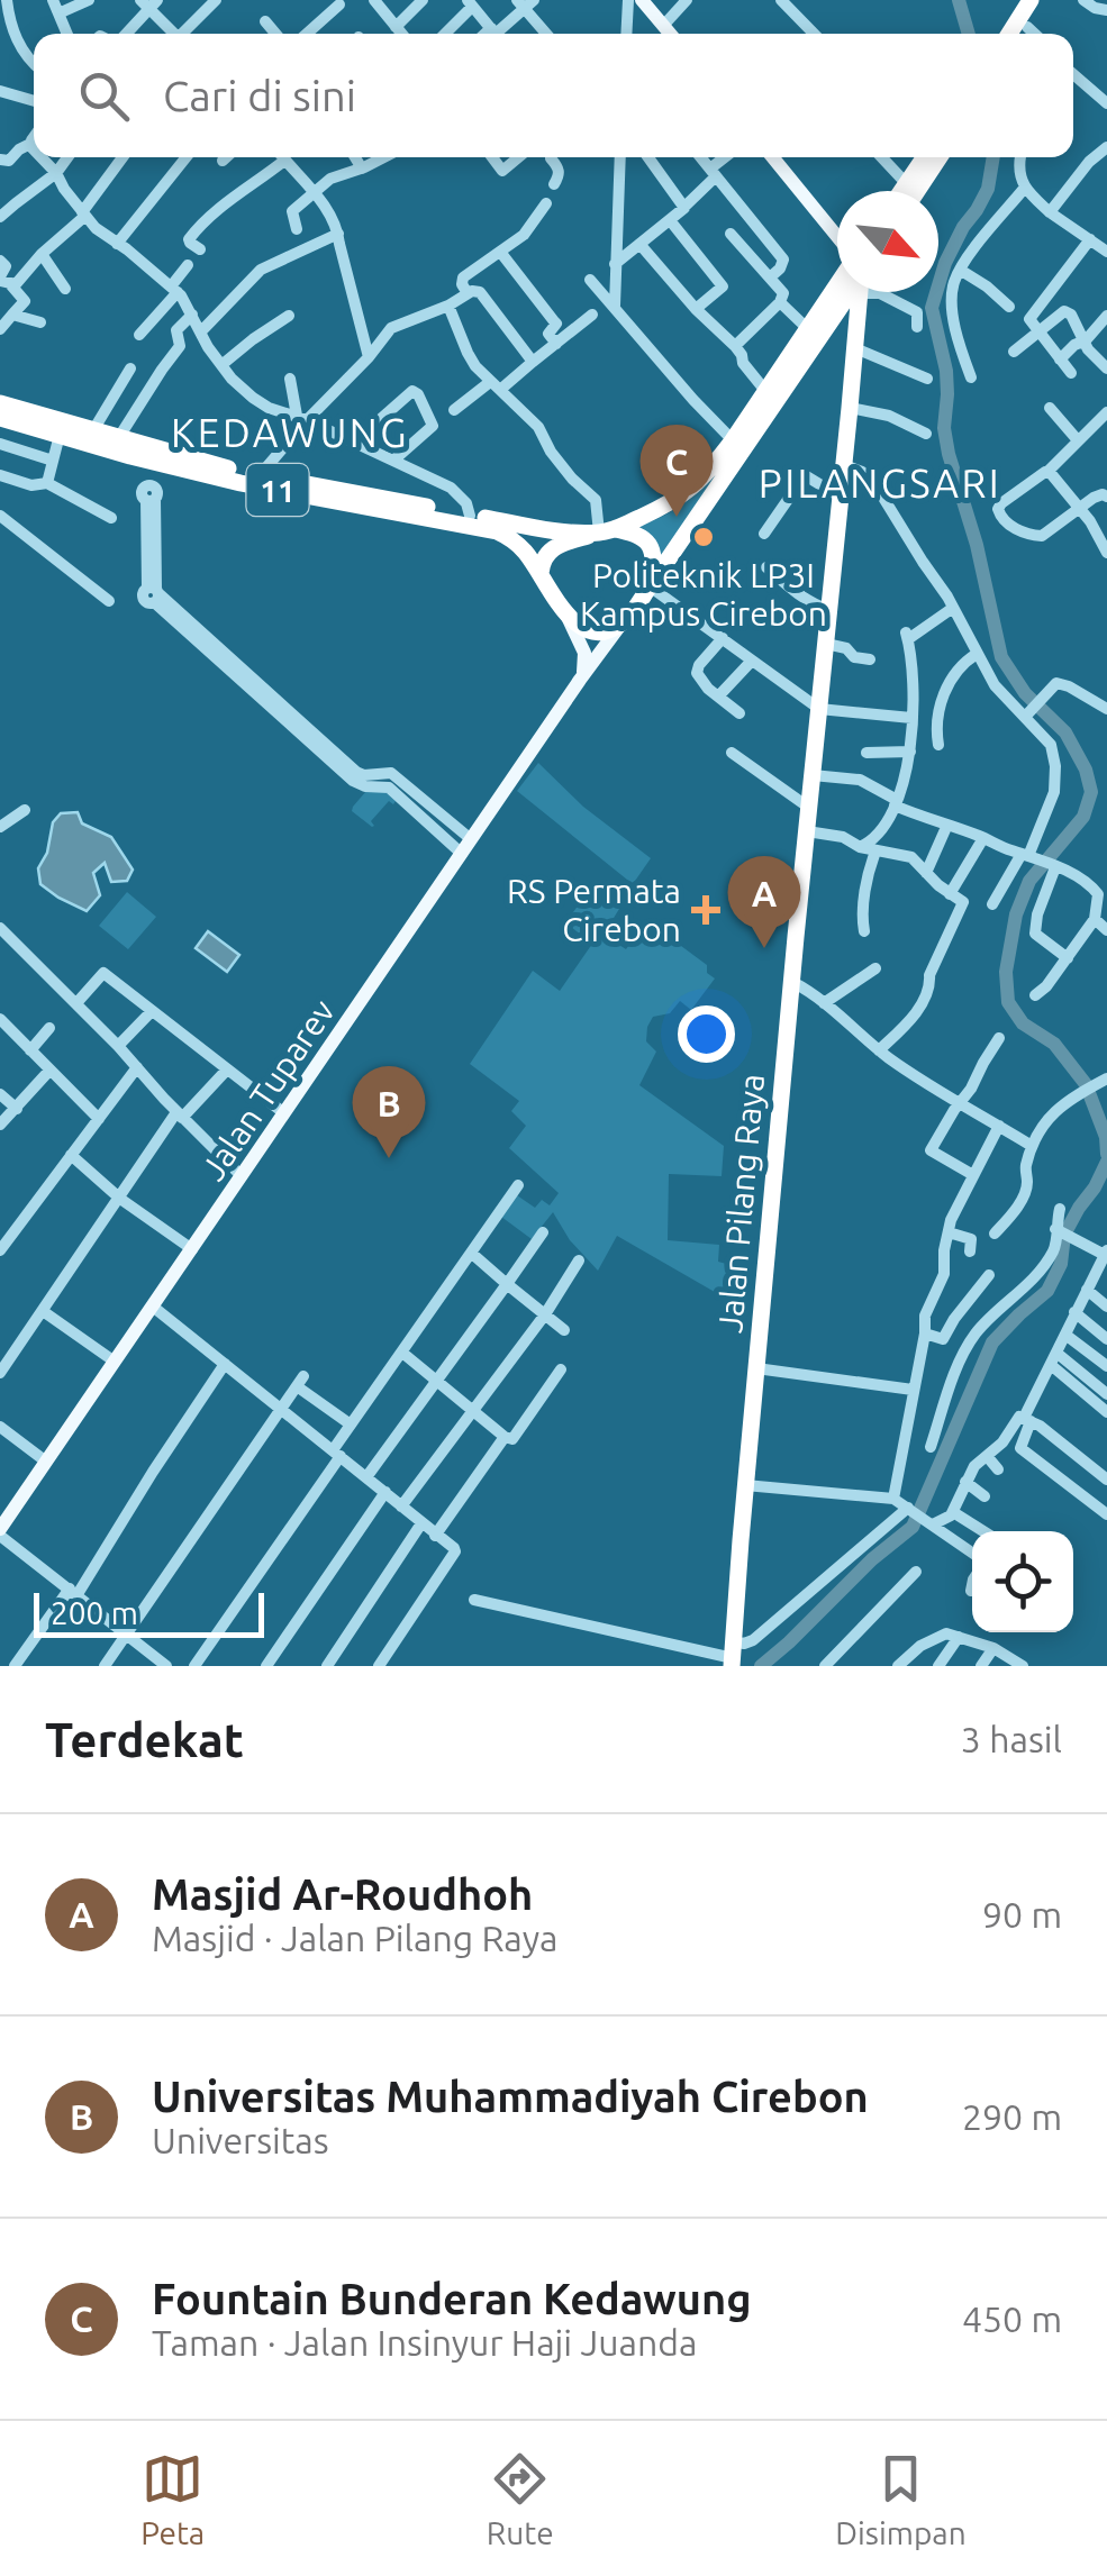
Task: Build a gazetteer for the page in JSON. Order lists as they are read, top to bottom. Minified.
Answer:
{"streets":{"highway":["11","Jalan Pilang Raya"],"main road":["Jalan Tuparev"]},"crossings":[["11","Jalan Tuparev"]],"districts":["KEDAWUNG","PILANGSARI"],"places":{"other":["Politeknik LP3I Kampus Cirebon"],"health":["RS Permata Cirebon"]},"scale_bar":"200 m","north":"bottom right","page":{"search":"Cari di sini","pins":["C","A","B"],"scale":"200 m","heading":["Terdekat","3 hasil"],"list":[{"mark":"A","name":"Masjid Ar-Roudhoh","note":"Masjid · Jalan Pilang Raya","value":"90 m"},{"mark":"B","name":"Universitas Muhammadiyah Cirebon","note":"Universitas","value":"290 m"},{"mark":"C","name":"Fountain Bunderan Kedawung","note":"Taman · Jalan Insinyur Haji Juanda","value":"450 m"}],"nav":["Peta","Rute","Disimpan"]}}
